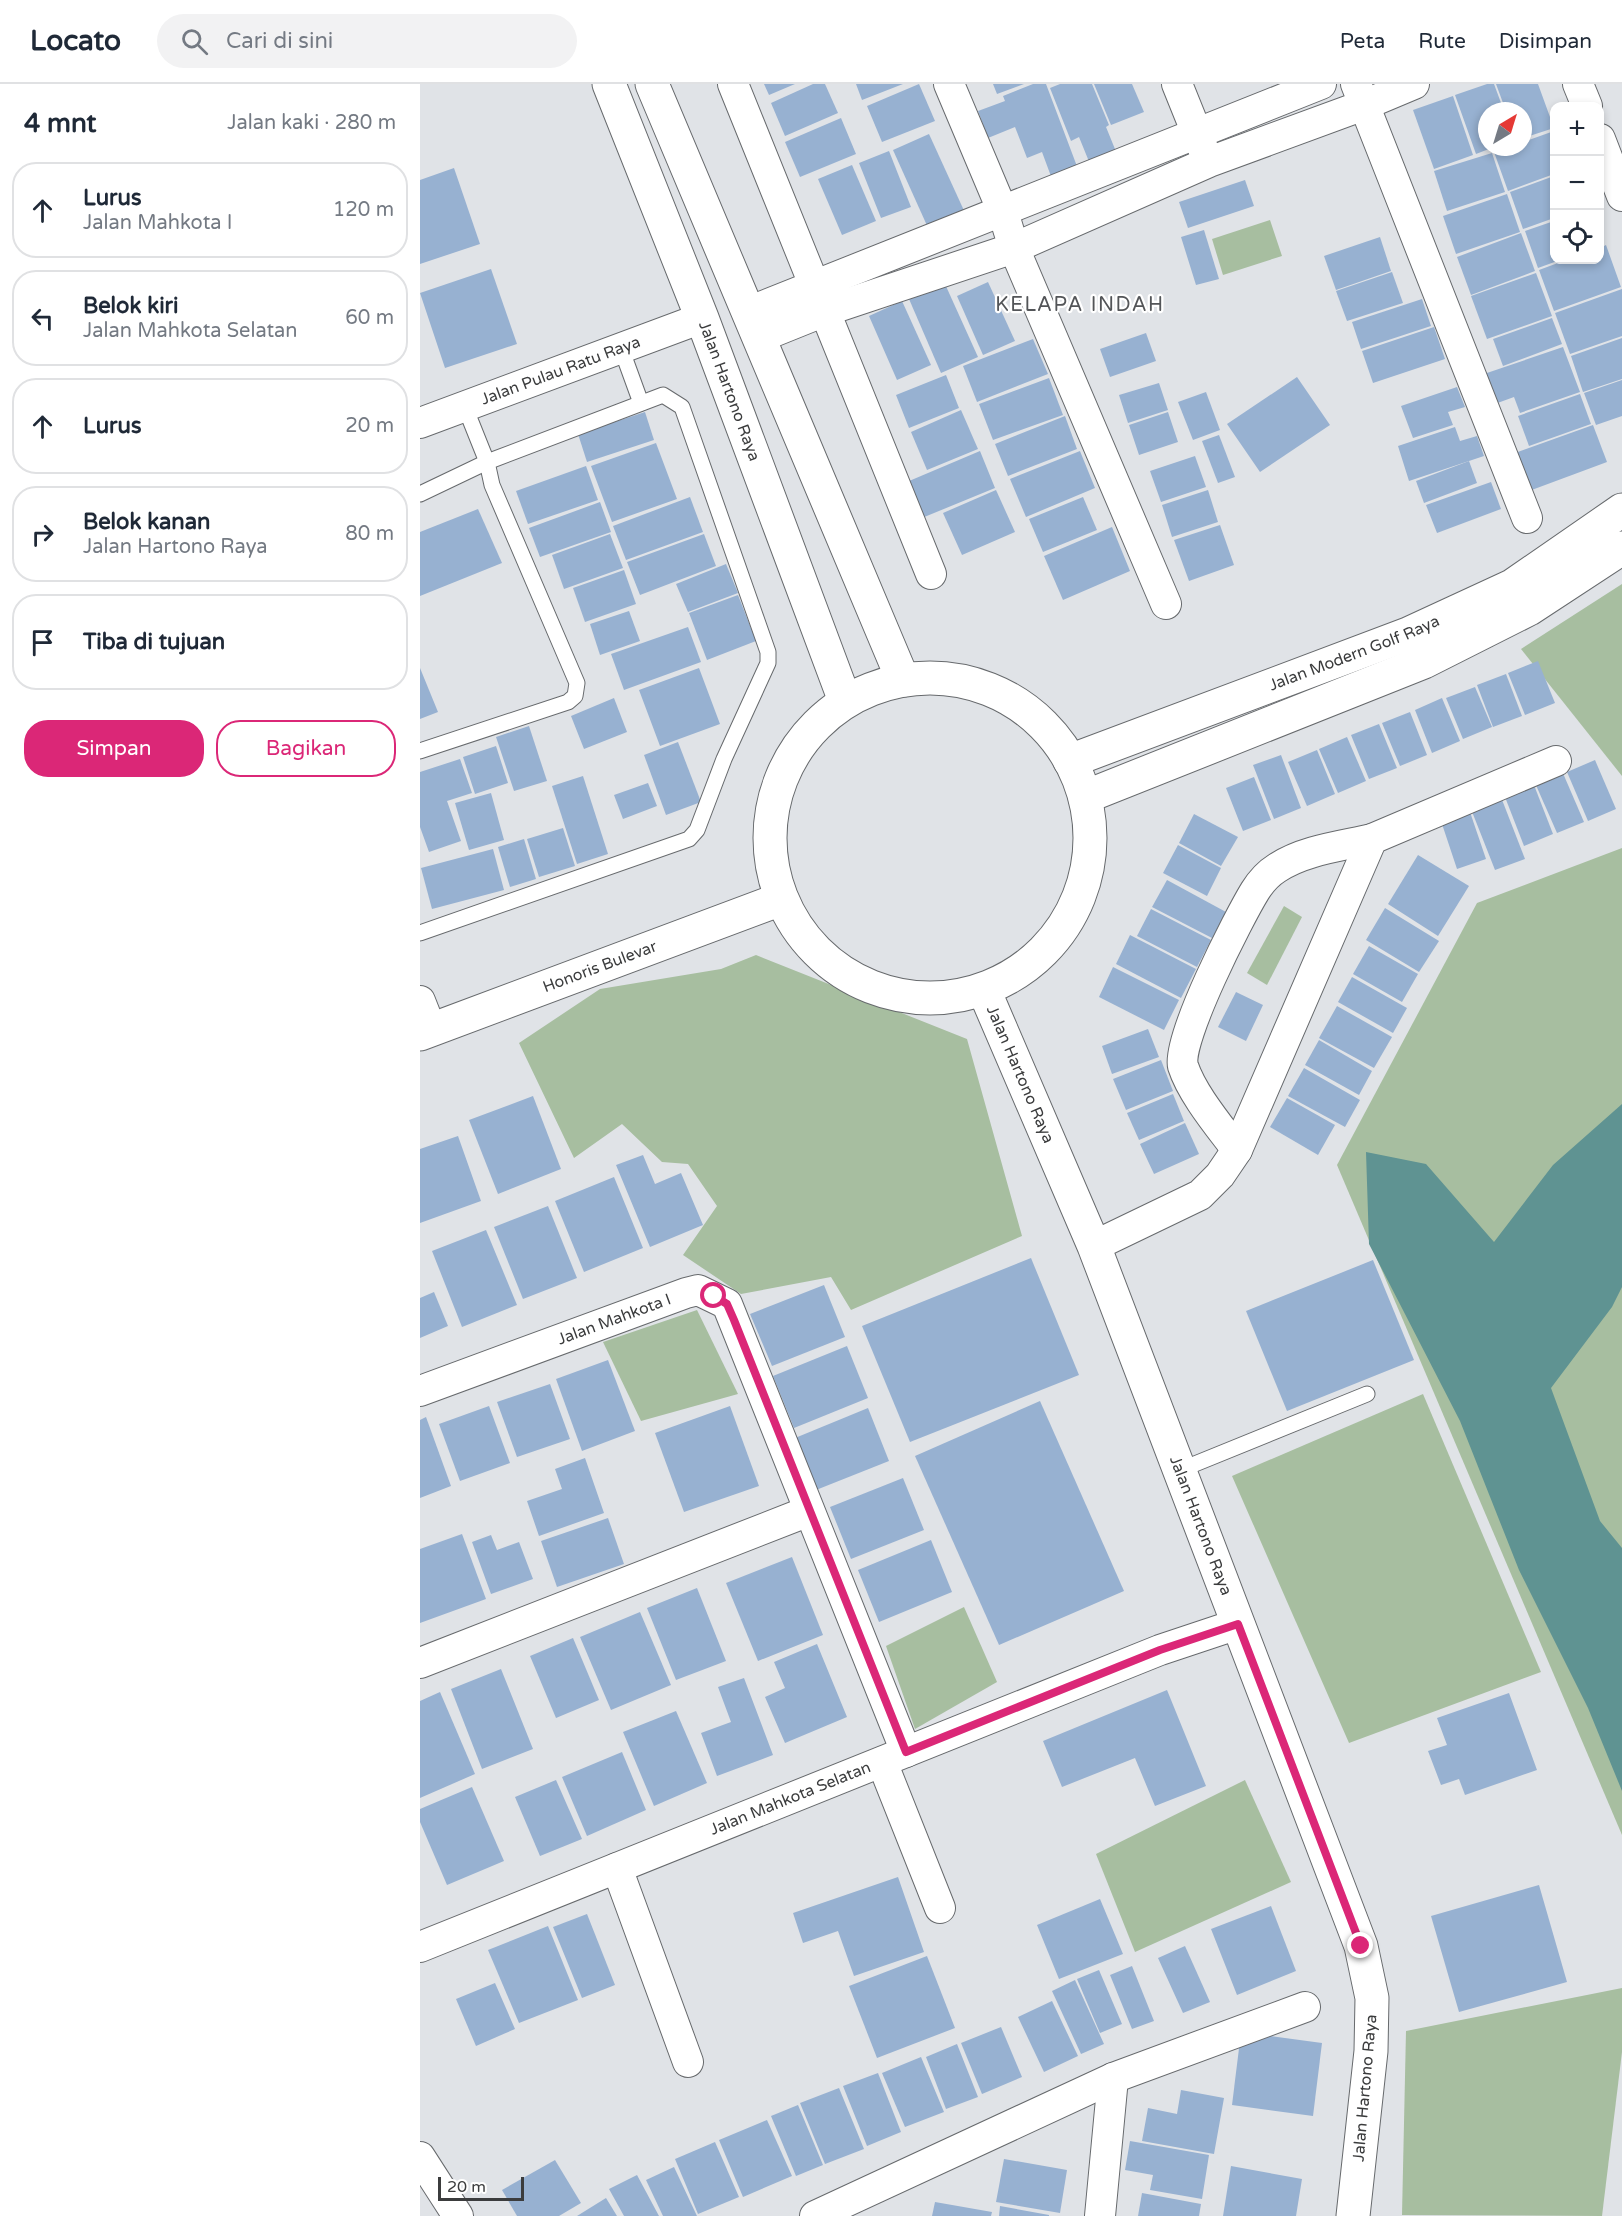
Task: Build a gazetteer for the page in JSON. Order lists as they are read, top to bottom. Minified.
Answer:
{"streets":{"street":["Jalan Pulau Ratu Raya","Jalan Hartono Raya","Jalan Modern Golf Raya","Honoris Bulevar","Jalan Mahkota I","Jalan Mahkota Selatan"]},"crossings":[["Jalan Pulau Ratu Raya","Jalan Hartono Raya"],["Jalan Hartono Raya","Jalan Mahkota Selatan"],["Jalan Mahkota I","Jalan Mahkota Selatan"]],"districts":["KELAPA INDAH"],"scale_bar":"20 m","north":"top right","page":{"header":"Locato","search":"Cari di sini","nav":["Peta","Rute","Disimpan"],"heading":["4 mnt","Jalan kaki · 280 m"],"map_buttons":["+","−"],"list":[["Lurus","Jalan Mahkota I","120 m"],["Belok kiri","Jalan Mahkota Selatan","60 m"],["Lurus","20 m"],["Belok kanan","Jalan Hartono Raya","80 m"],"Tiba di tujuan"],"buttons":["Simpan","Bagikan"],"scale":"20 m"}}
